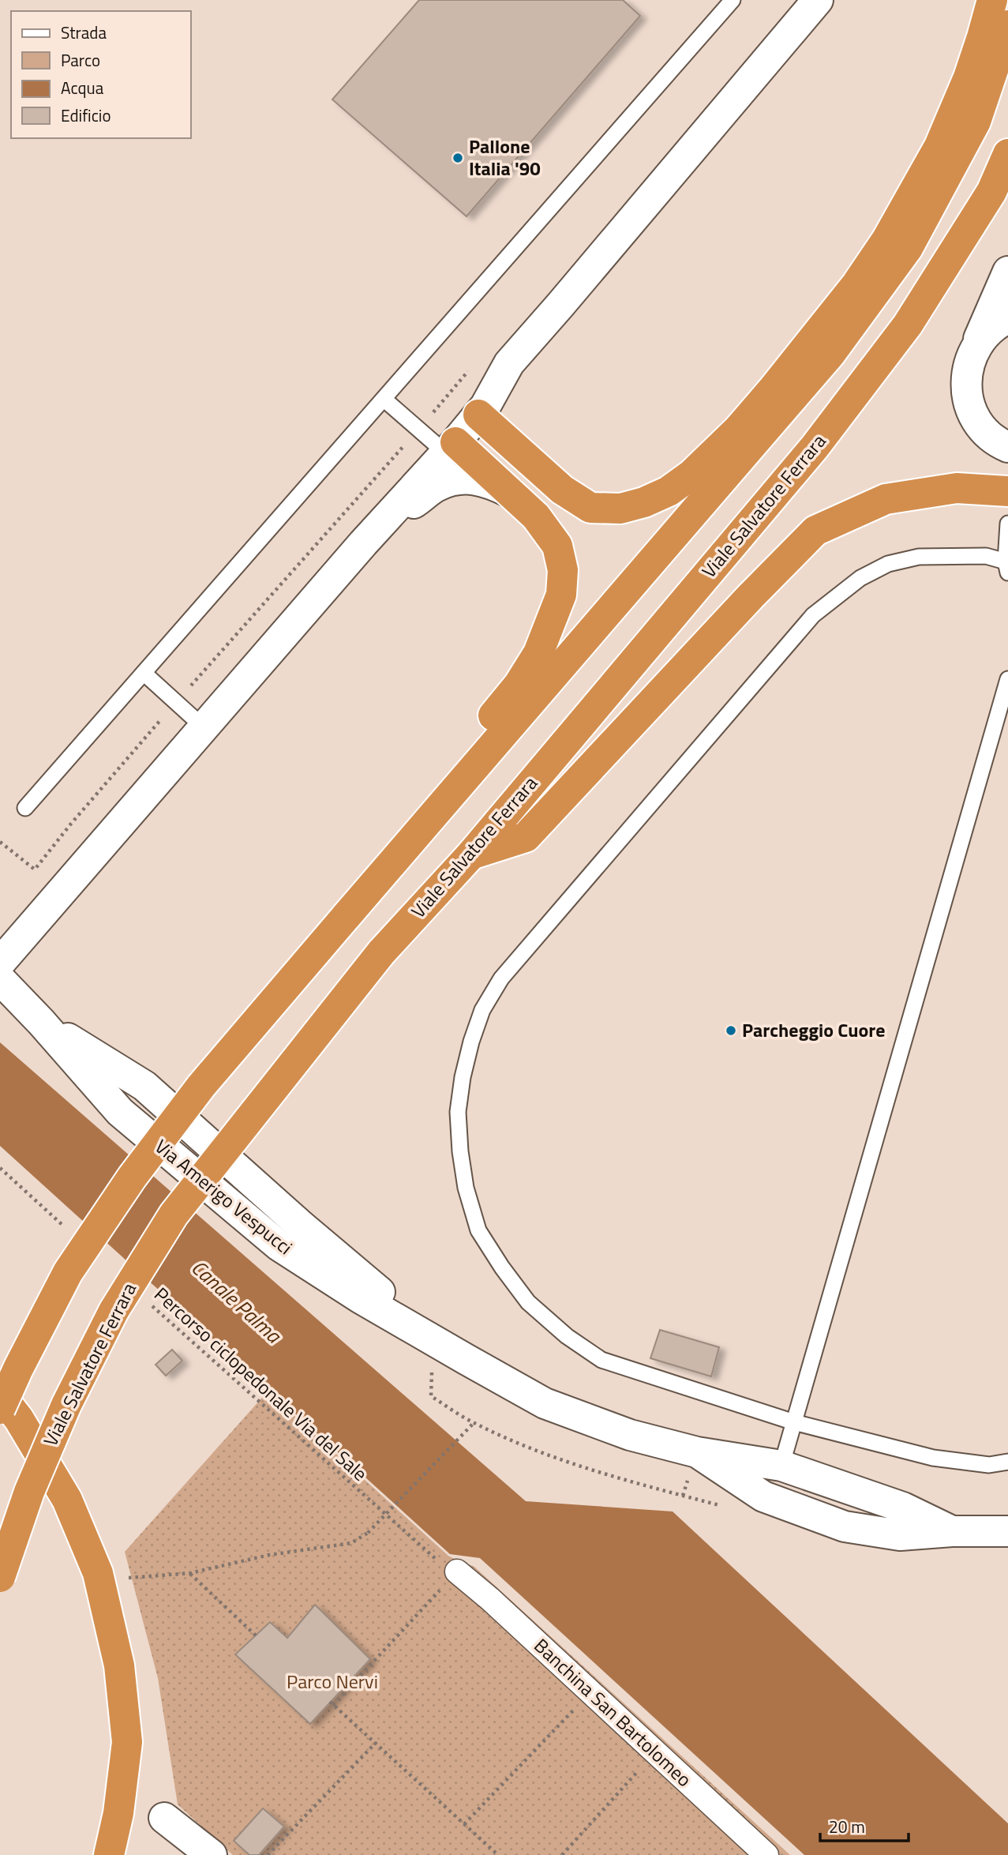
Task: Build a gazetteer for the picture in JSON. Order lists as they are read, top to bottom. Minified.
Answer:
{"streets":{"highway":["Viale Salvatore Ferrara"],"street":["Via Amerigo Vespucci","Banchina San Bartolomeo"],"path":["Percorso ciclopedonale Via del Sale"]},"crossings":[["Percorso ciclopedonale Via del Sale","Banchina San Bartolomeo"]],"water":["Canale Palma"],"parks":["Parco Nervi"],"places":["Pallone Italia '90","Parcheggio Cuore"],"legend":["Strada","Parco","Acqua","Edificio"],"scale_bar":"20 m"}
